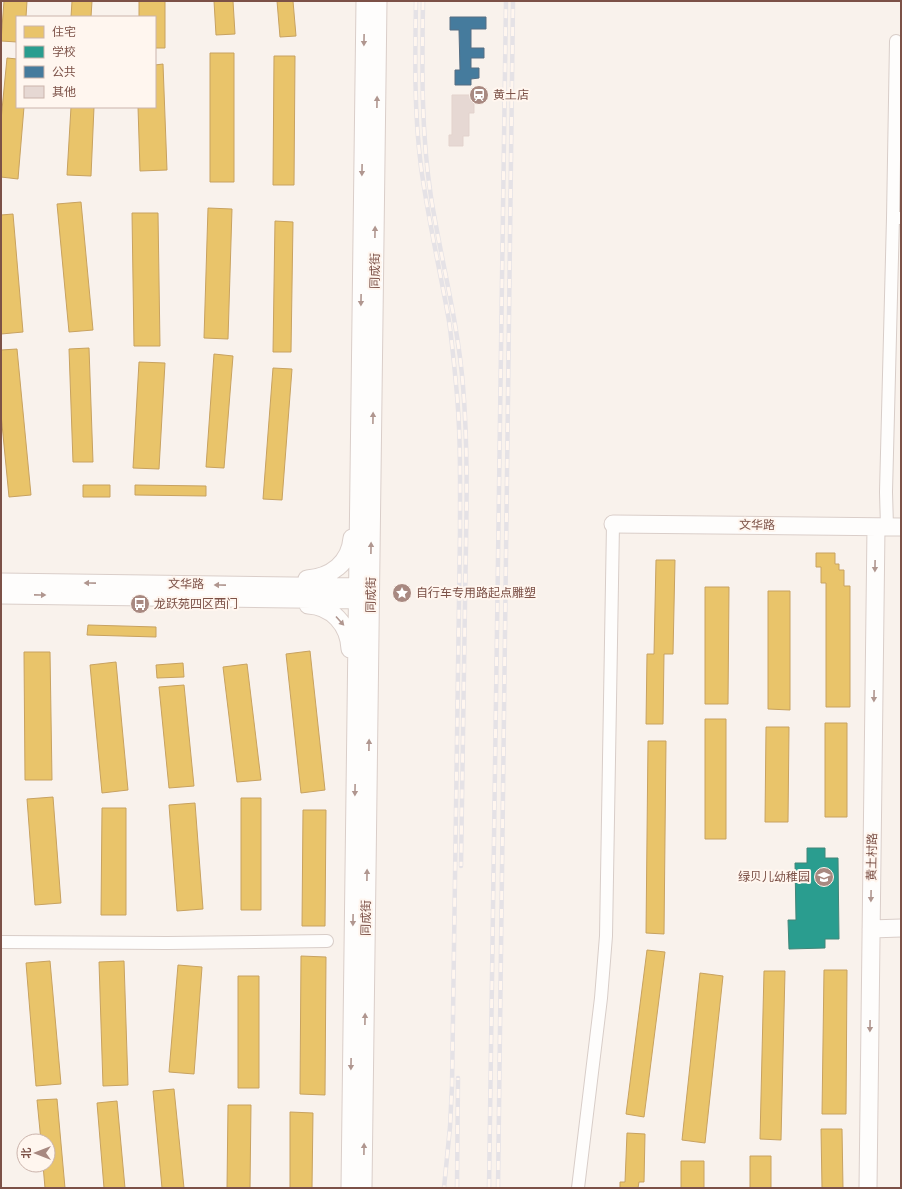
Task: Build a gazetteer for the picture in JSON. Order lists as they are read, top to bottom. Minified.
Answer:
{"streets":{"main road":["同成街","文华路","黄土村路"]},"crossings":[["同成街","文华路"],["文华路","黄土村路"]],"places":{"station":["黄土店"],"place":["自行车专用路起点雕塑"],"bus stop":["龙跃苑四区西门"],"school or university":["绿贝儿幼稚园"]},"legend":["住宅","学校","公共","其他"],"north":"left"}
